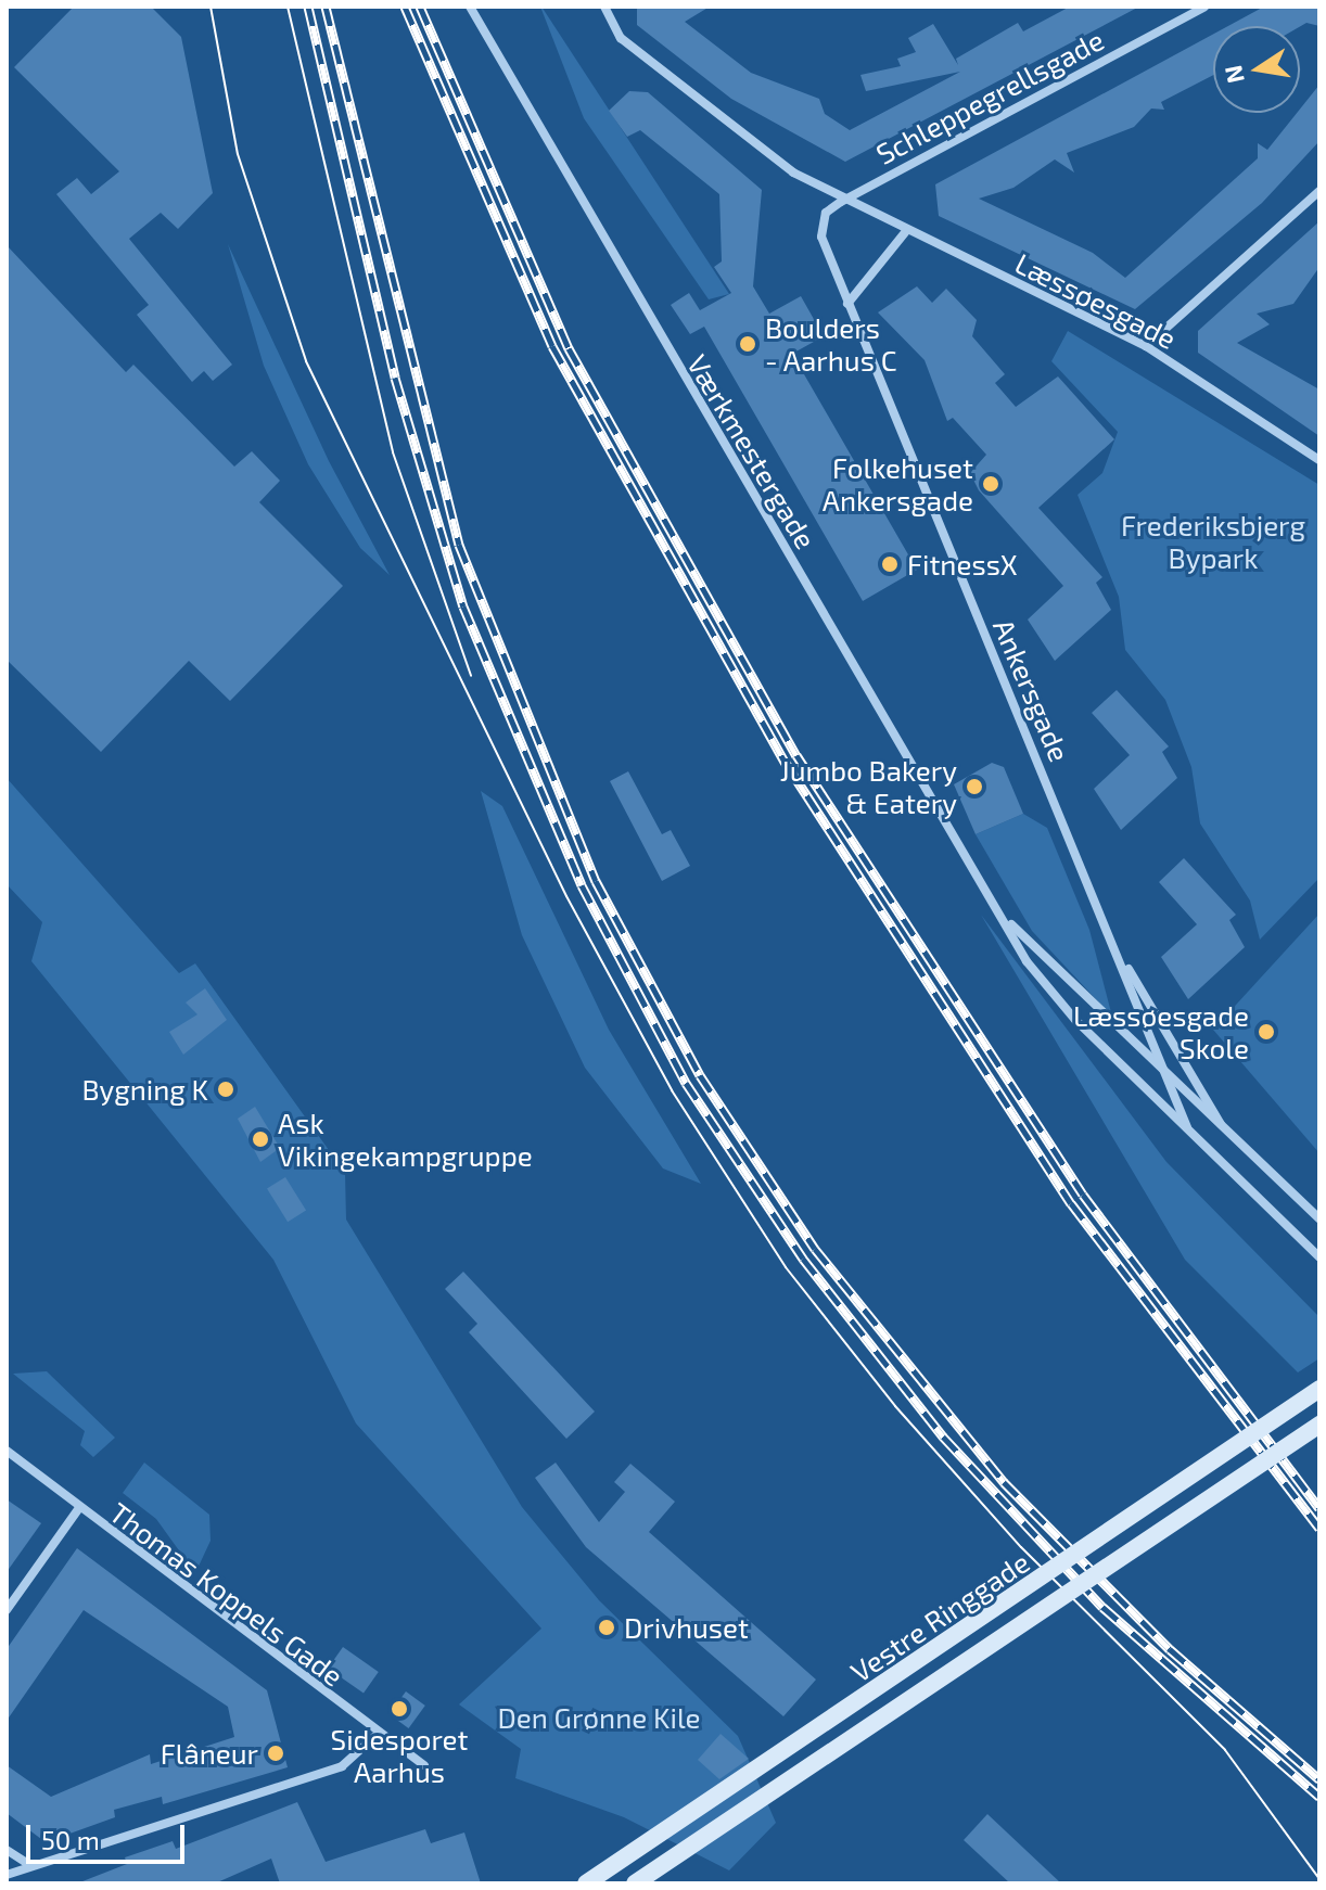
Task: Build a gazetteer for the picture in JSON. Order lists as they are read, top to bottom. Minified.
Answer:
{"streets":{"main road":["Vestre Ringgade"],"street":["Schleppegrellsgade","Læssøesgade","Værkmestergade","Ankersgade","Thomas Koppels Gade"]},"crossings":[["Schleppegrellsgade","Læssøesgade"],["Schleppegrellsgade","Ankersgade"],["Læssøesgade","Ankersgade"],["Værkmestergade","Ankersgade"]],"parks":["Frederiksbjerg Bypark","Den Grønne Kile"],"places":["Boulders - Aarhus C","Folkehuset Ankersgade","FitnessX","Jumbo Bakery & Eatery","Læssøesgade Skole","Bygning K","Ask Vikingekampgruppe","Drivhuset","Sidesporet Aarhus","Flâneur"],"scale_bar":"50 m","north":"left"}
